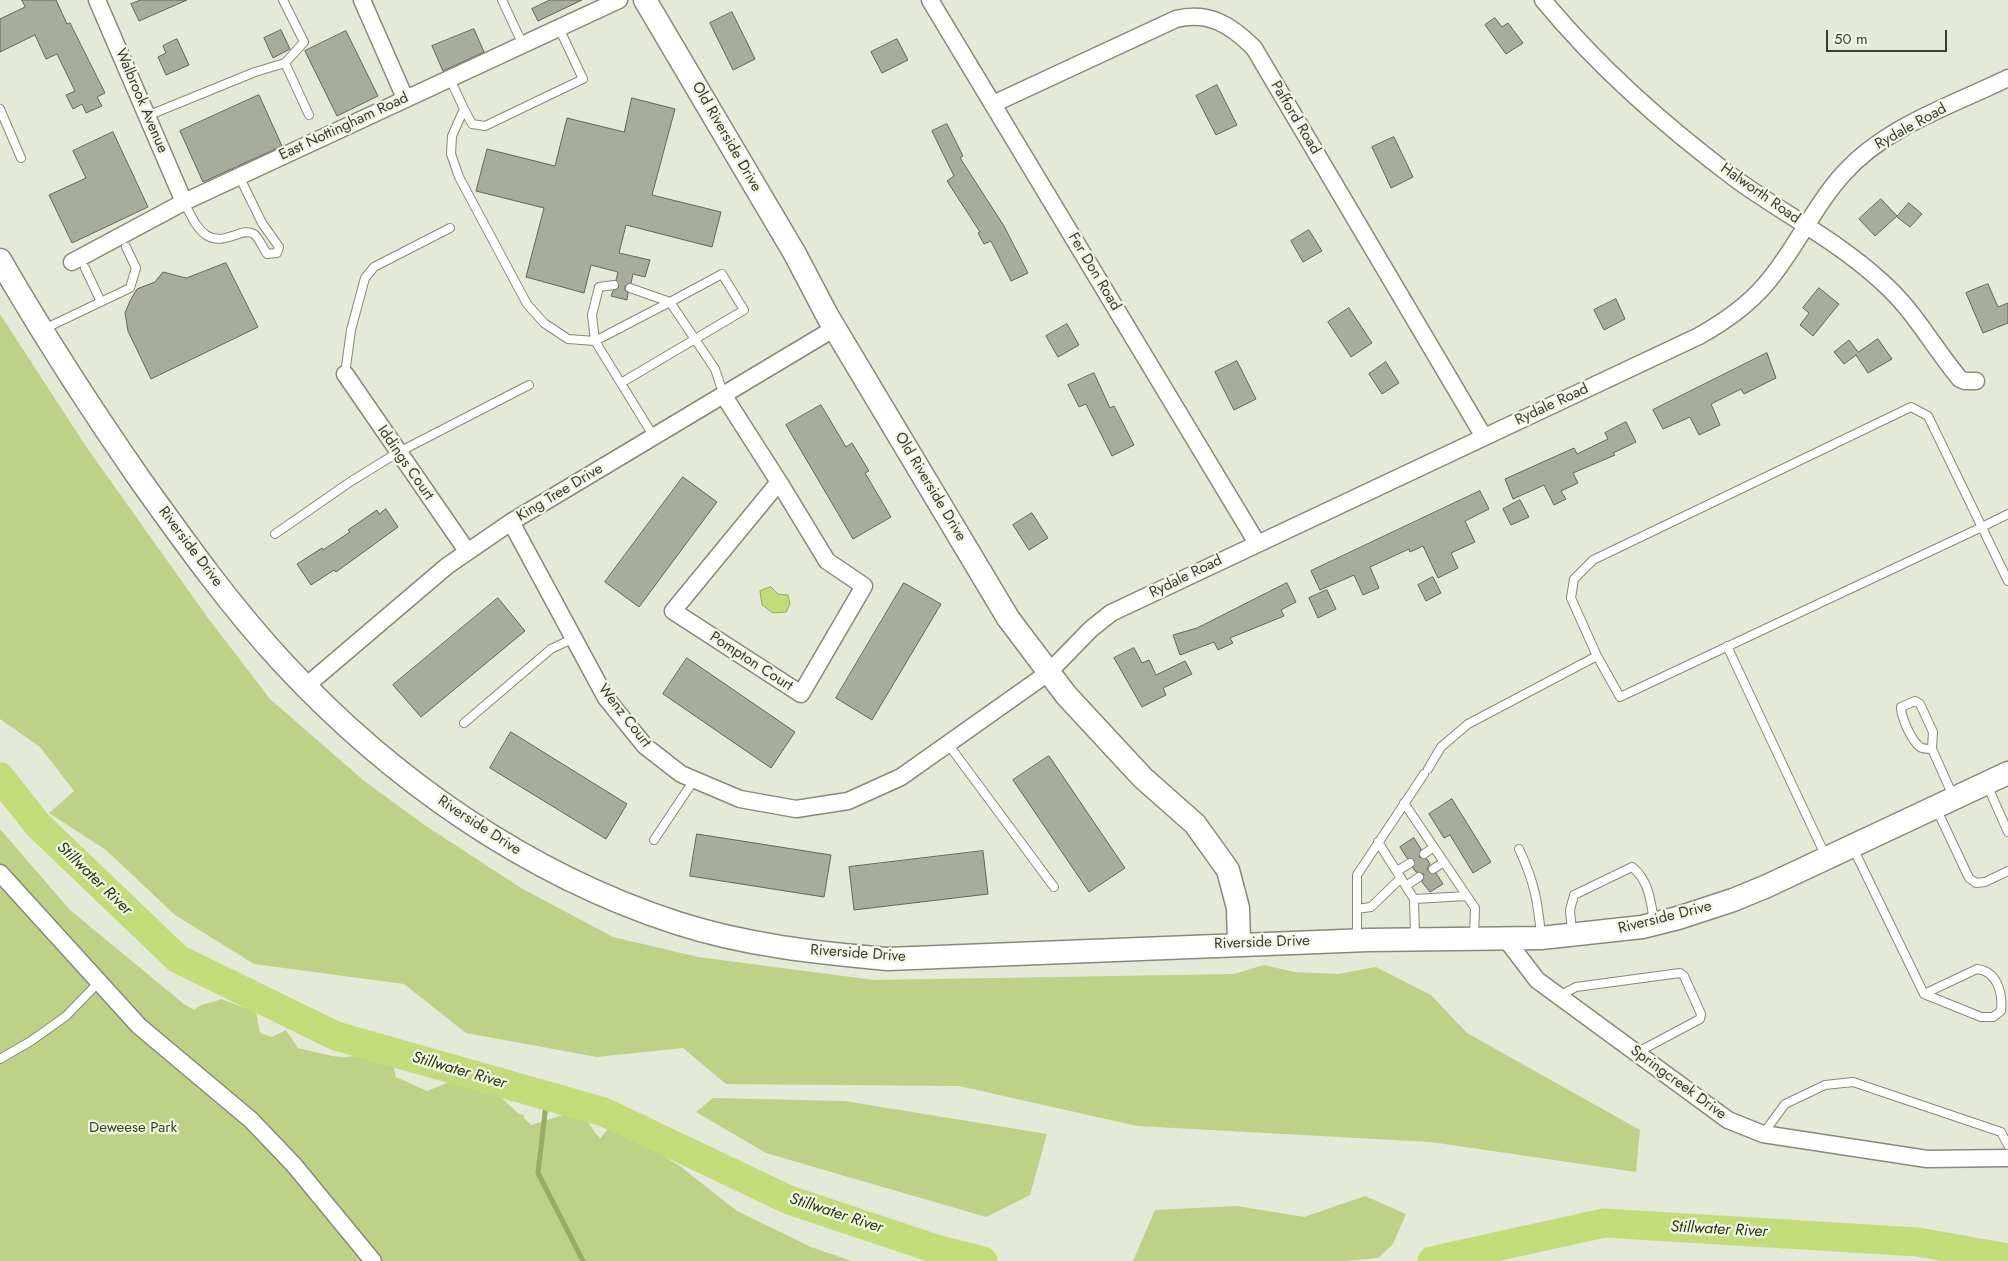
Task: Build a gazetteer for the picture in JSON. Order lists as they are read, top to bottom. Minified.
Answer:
{"streets":{"main road":["Old Riverside Drive","Riverside Drive"],"street":["Walbrook Avenue","Pafford Road","East Nottingham Road","Rydale Road","Halworth Road","Fer Don Road","Iddings Court","King Tree Drive","Pompton Court","Wenz Court","Springcreek Drive"]},"crossings":[["Walbrook Avenue","East Nottingham Road"],["Pafford Road","Rydale Road"],["Pafford Road","Fer Don Road"],["Rydale Road","Old Riverside Drive"],["Rydale Road","Halworth Road"],["Rydale Road","Fer Don Road"],["Rydale Road","Wenz Court"],["Old Riverside Drive","King Tree Drive"],["Old Riverside Drive","Riverside Drive"],["Old Riverside Drive","Wenz Court"],["Iddings Court","King Tree Drive"],["King Tree Drive","Riverside Drive"],["King Tree Drive","Pompton Court"],["King Tree Drive","Wenz Court"],["Riverside Drive","Springcreek Drive"]],"water":["Stillwater River"],"parks":["Deweese Park"],"scale_bar":"50 m"}
